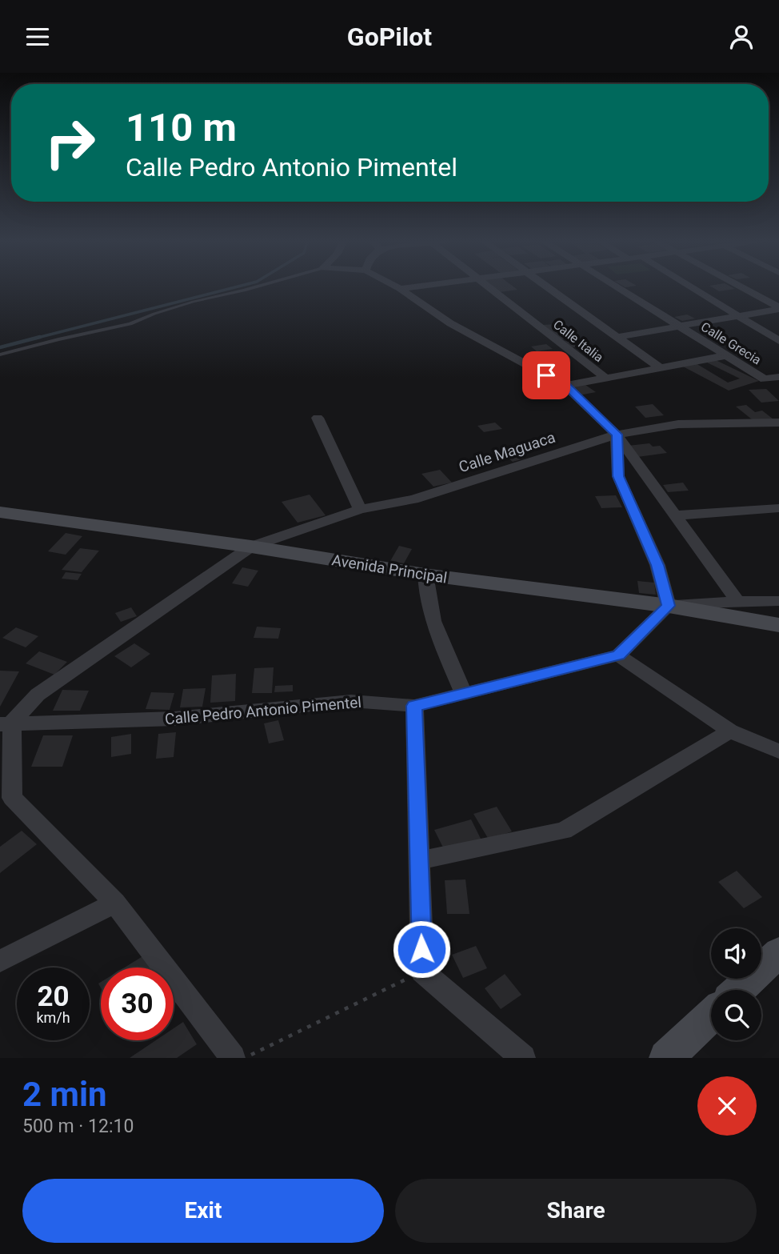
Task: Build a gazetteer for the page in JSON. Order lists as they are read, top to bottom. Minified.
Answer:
{"streets":{"main road":["Avenida Principal"],"street":["Calle Italia","Calle Grecia","Calle Maguaca","Calle Pedro Antonio Pimentel"]},"crossings":[["Calle Maguaca","Avenida Principal"]],"page":{"header":"GoPilot","turn":["110 m","Calle Pedro Antonio Pimentel"],"speed":"20 km/h","limit":"30","heading":["2 min","500 m · 12:10"],"buttons":["Exit","Share"]}}
